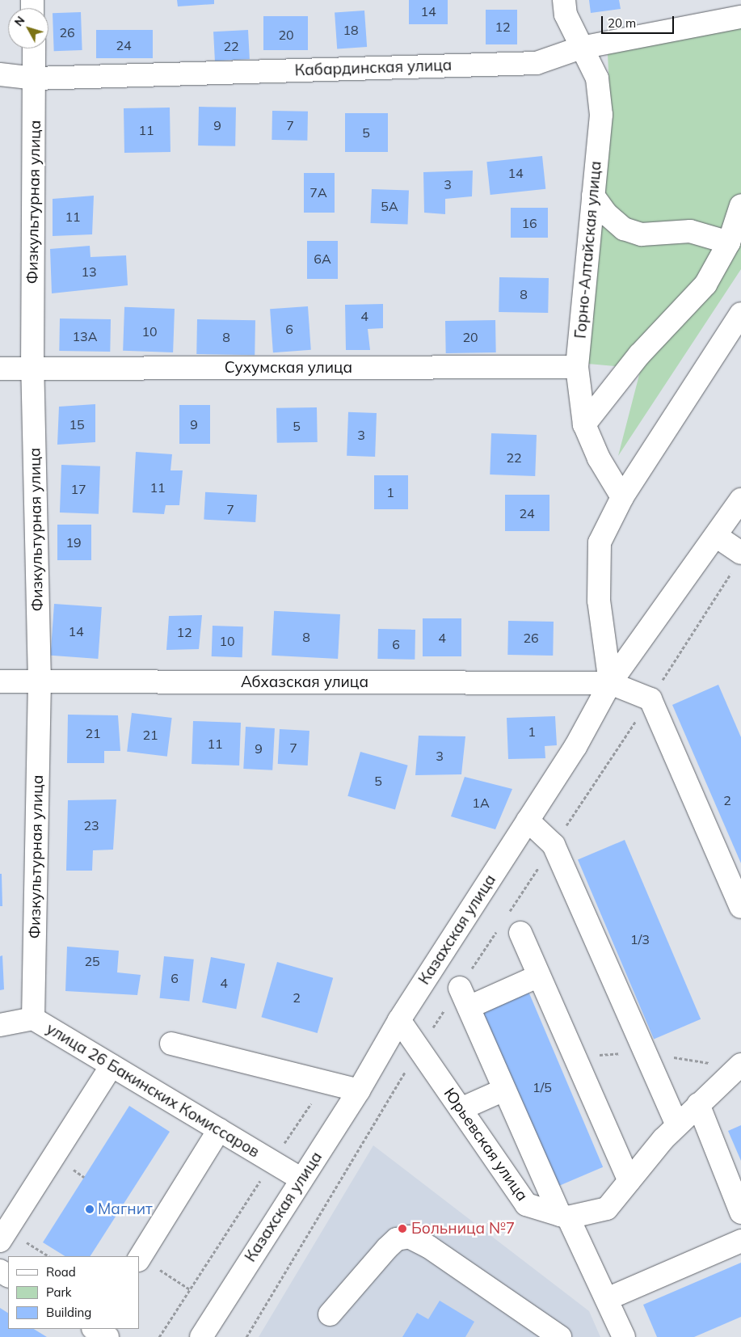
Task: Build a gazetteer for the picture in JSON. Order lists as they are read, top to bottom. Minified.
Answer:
{"streets":{"street":["Кабардинская улица","Физкультурная улица","Горно-Алтайская улица","Сухумская улица","Абхазская улица","Казахская улица","улица 26 Бакинских Комиссаров","Юрьевская улица"]},"crossings":[["Кабардинская улица","Физкультурная улица"],["Кабардинская улица","Горно-Алтайская улица"],["Физкультурная улица","Сухумская улица"],["Физкультурная улица","Абхазская улица"],["Физкультурная улица","улица 26 Бакинских Комиссаров"],["Горно-Алтайская улица","Сухумская улица"],["Абхазская улица","Казахская улица"],["Казахская улица","улица 26 Бакинских Комиссаров"],["Казахская улица","Юрьевская улица"]],"places":["Магнит","Больница №7"],"house_numbers":["14","12","18","26","20","24","22","9","7","11","5","14","3","7А","5А","11","16","6А","13","8","4","6","10","13А","8","20","15","9","5","3","22","11","17","1","7","24","19","14","12","8","4","26","10","6","1","21","21","11","7","9","3","5","2","1А","23","1/3","25","6","4","2","1/5"],"legend":["Road","Park","Building"],"scale_bar":"20 m","north":"top left"}
